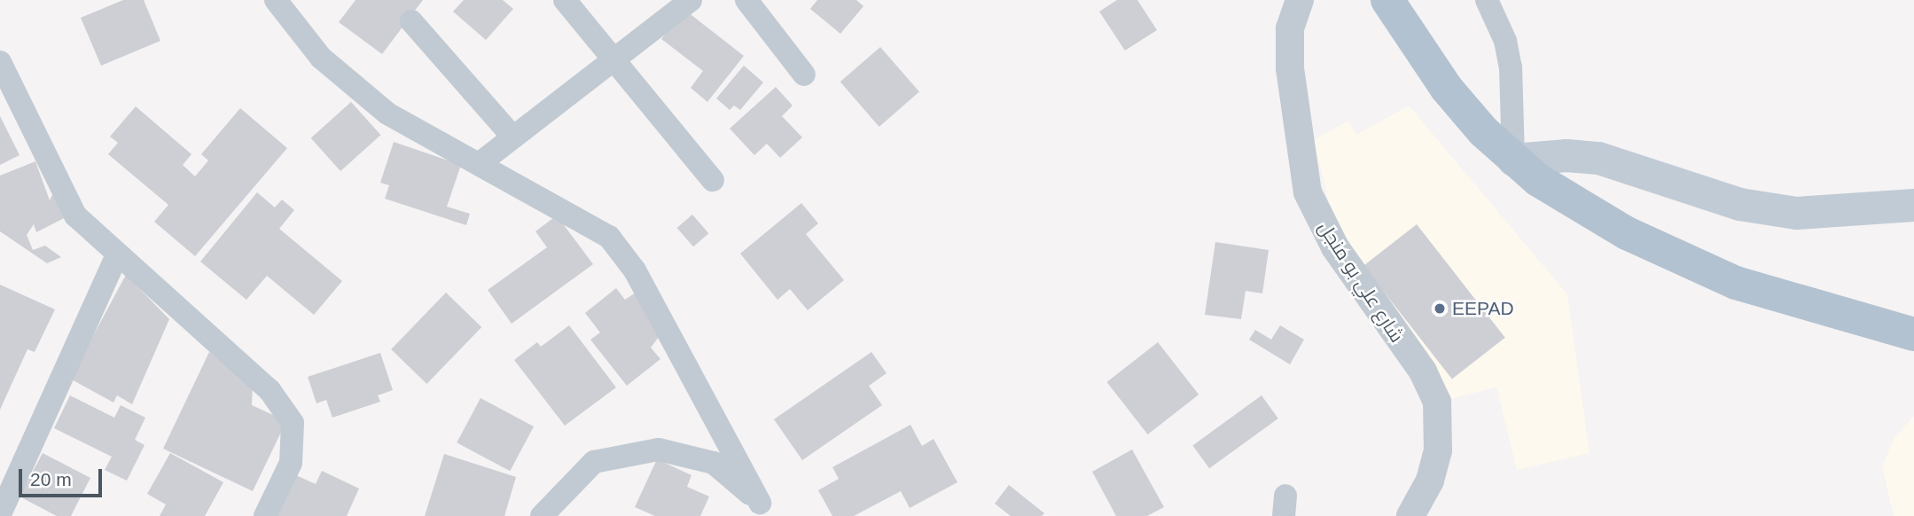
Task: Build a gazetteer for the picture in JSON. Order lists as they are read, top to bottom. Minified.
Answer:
{"streets":{"street":["شارع علي بو منجل"]},"places":["EEPAD"],"scale_bar":"20 m"}
